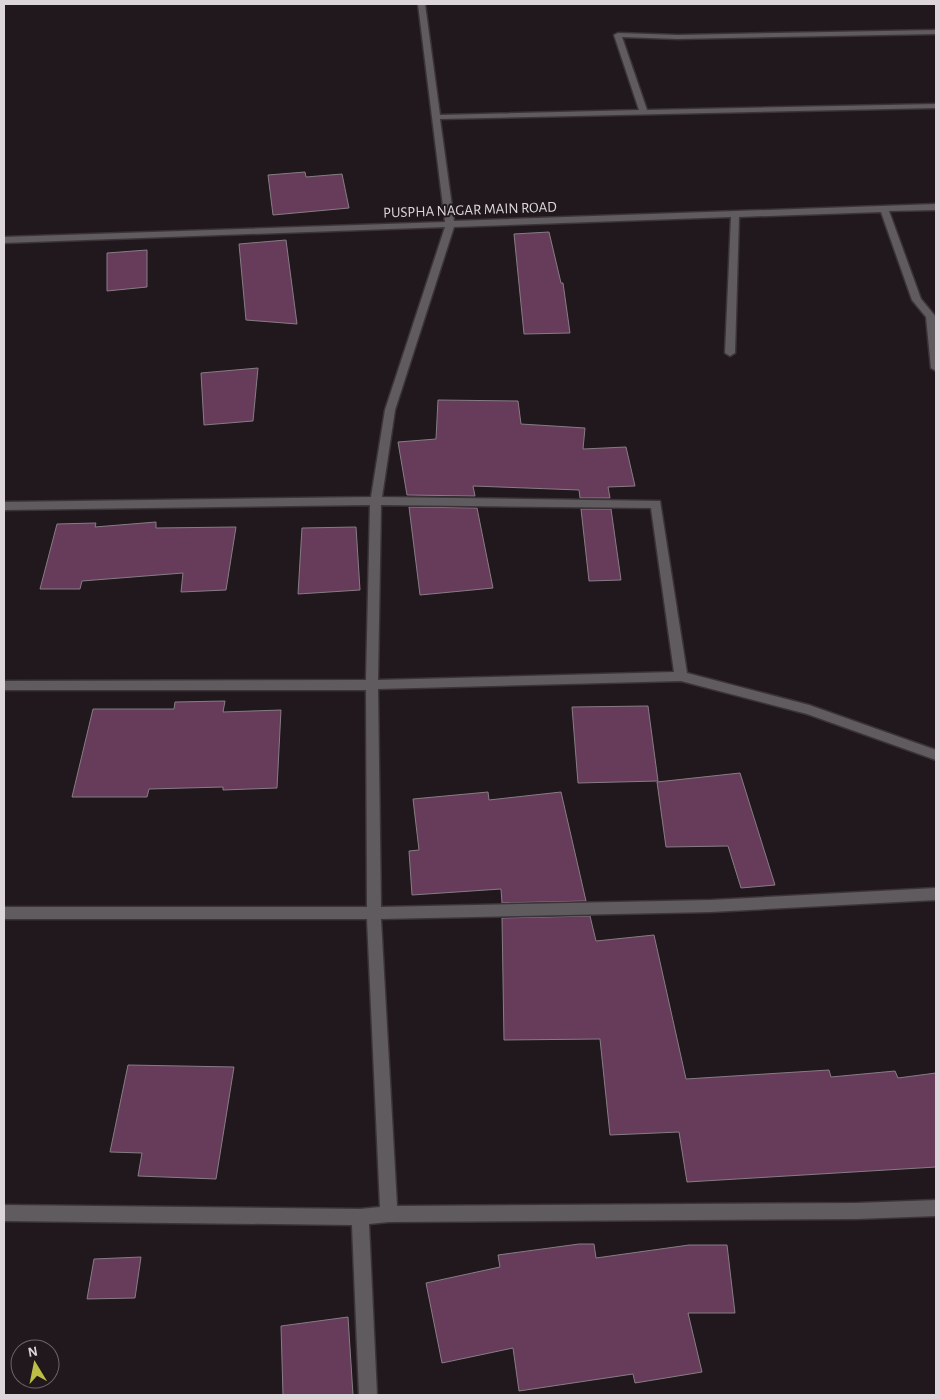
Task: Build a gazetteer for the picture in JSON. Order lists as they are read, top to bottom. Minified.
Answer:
{"streets":{"street":["PUSPHA NAGAR MAIN ROAD"]},"north":"top"}
